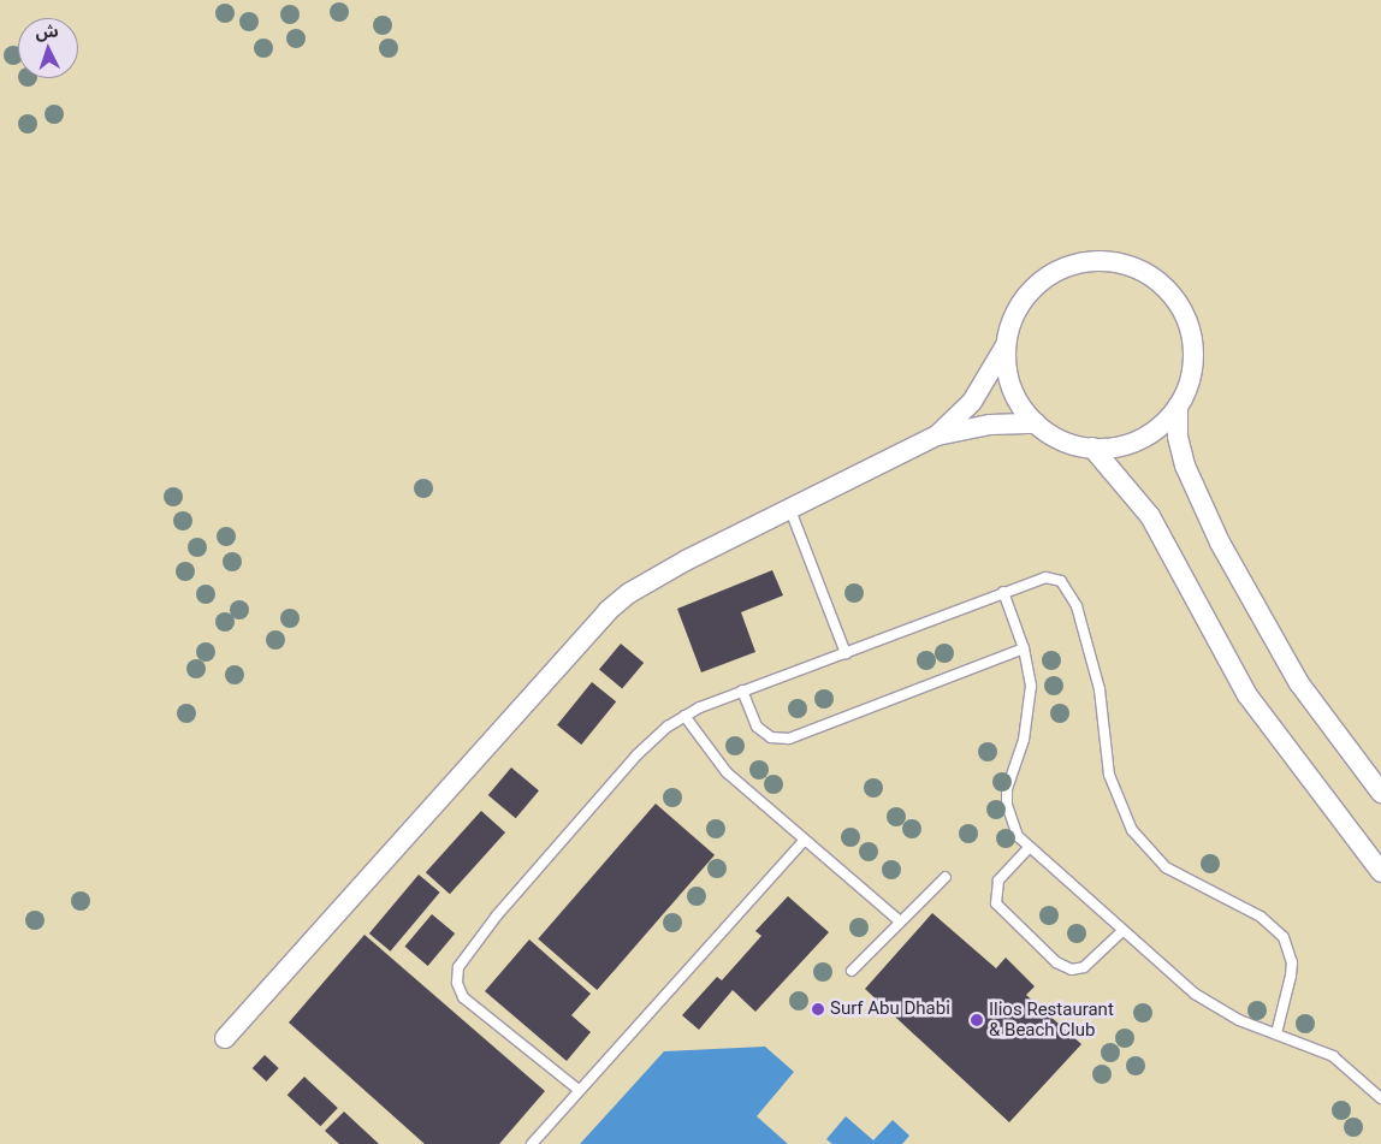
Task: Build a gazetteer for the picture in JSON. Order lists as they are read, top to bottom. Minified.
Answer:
{"places":["Surf Abu Dhabi","Ilios Restaurant & Beach Club"],"north":"top"}
